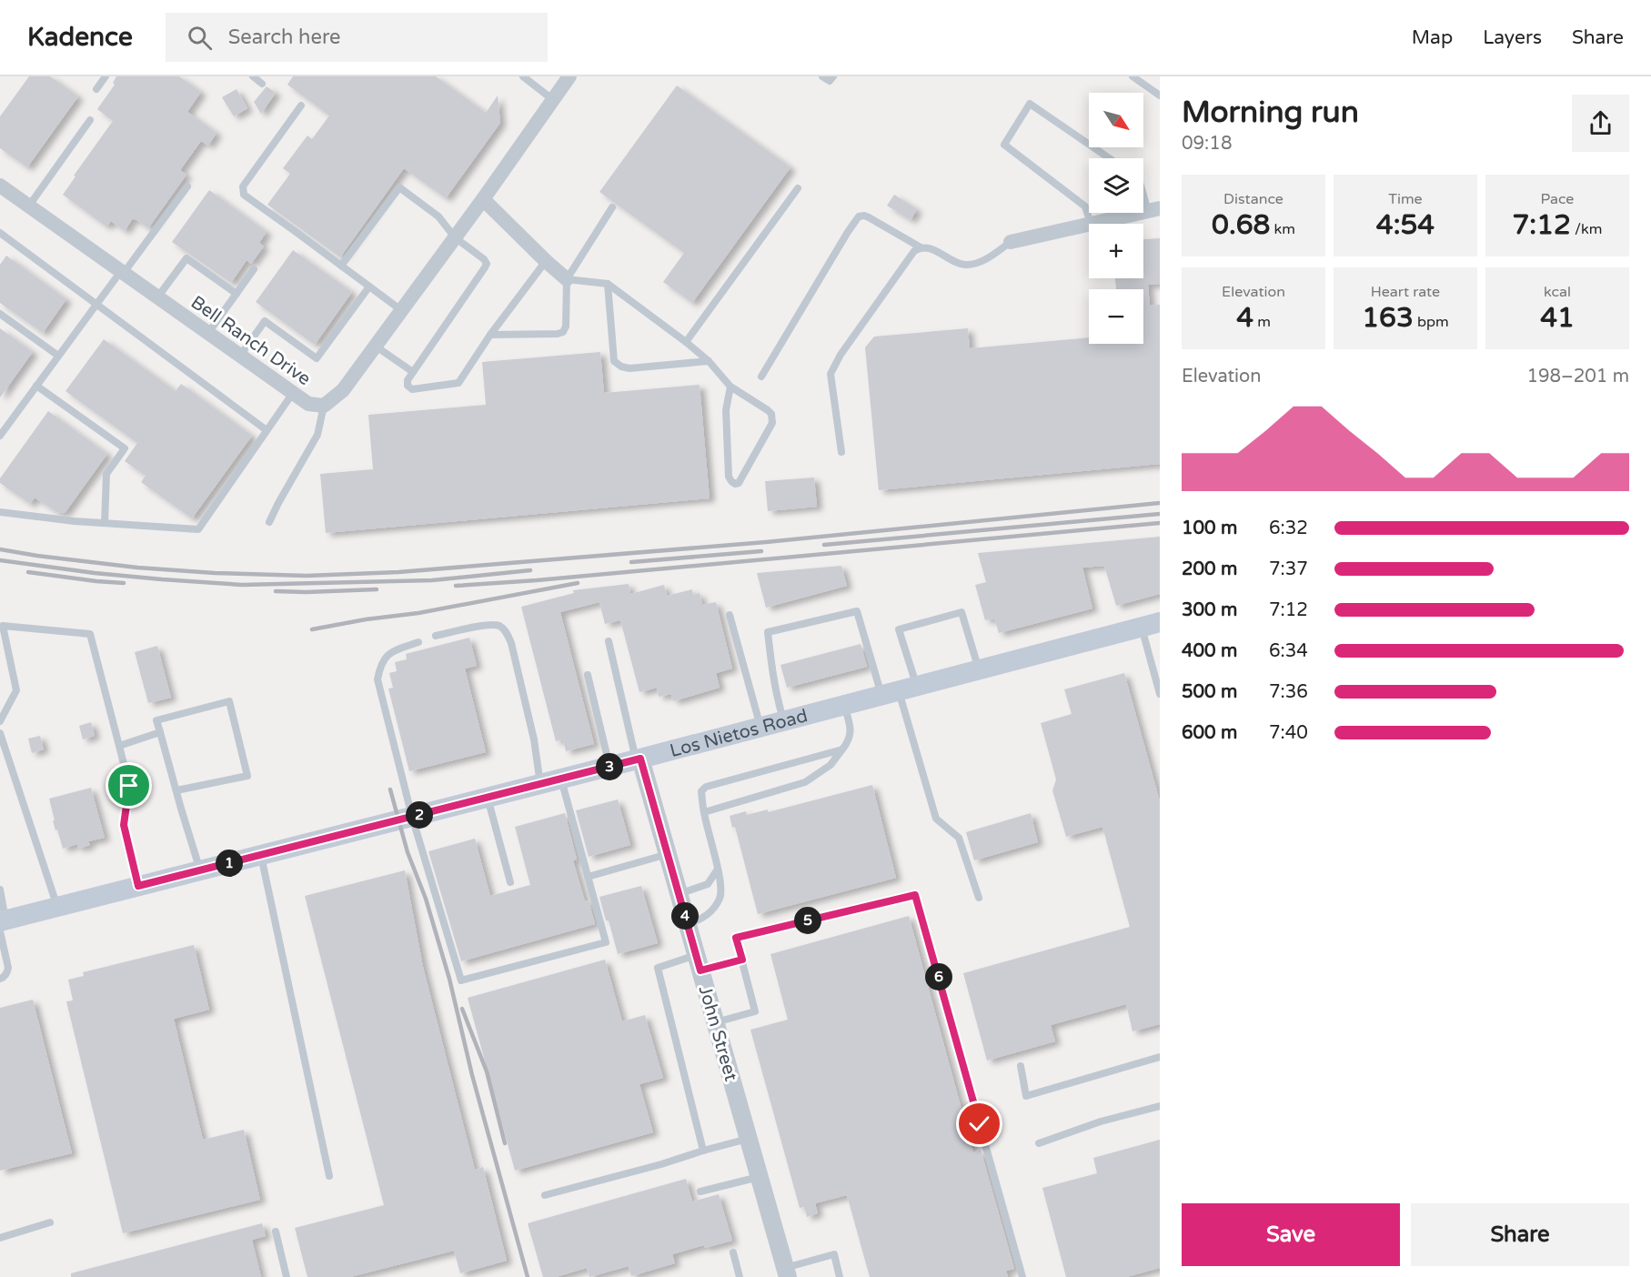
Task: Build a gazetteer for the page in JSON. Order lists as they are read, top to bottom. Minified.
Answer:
{"streets":{"main road":["Los Nietos Road"],"street":["Bell Ranch Drive","John Street"]},"crossings":[["Los Nietos Road","John Street"]],"north":"bottom right","page":{"header":"Kadence","search":"Search here","nav":["Map","Layers","Share"],"heading":["Morning run","09:18"],"map_buttons":["+","−"],"stats":[["Distance","0.68 km"],["Time","4:54"],["Pace","7:12 /km"],["Elevation","4 m"],["Heart rate","163 bpm"],["kcal","41"]],"chart":["Elevation","198–201 m"],"list":[{"name":"100 m","note":"6:32"},{"name":"200 m","note":"7:37"},{"name":"300 m","note":"7:12"},{"name":"400 m","note":"6:34"},{"name":"500 m","note":"7:36"},{"name":"600 m","note":"7:40"}],"pins":["3","2","1","4","5","6"],"buttons":["Save","Share"]}}
